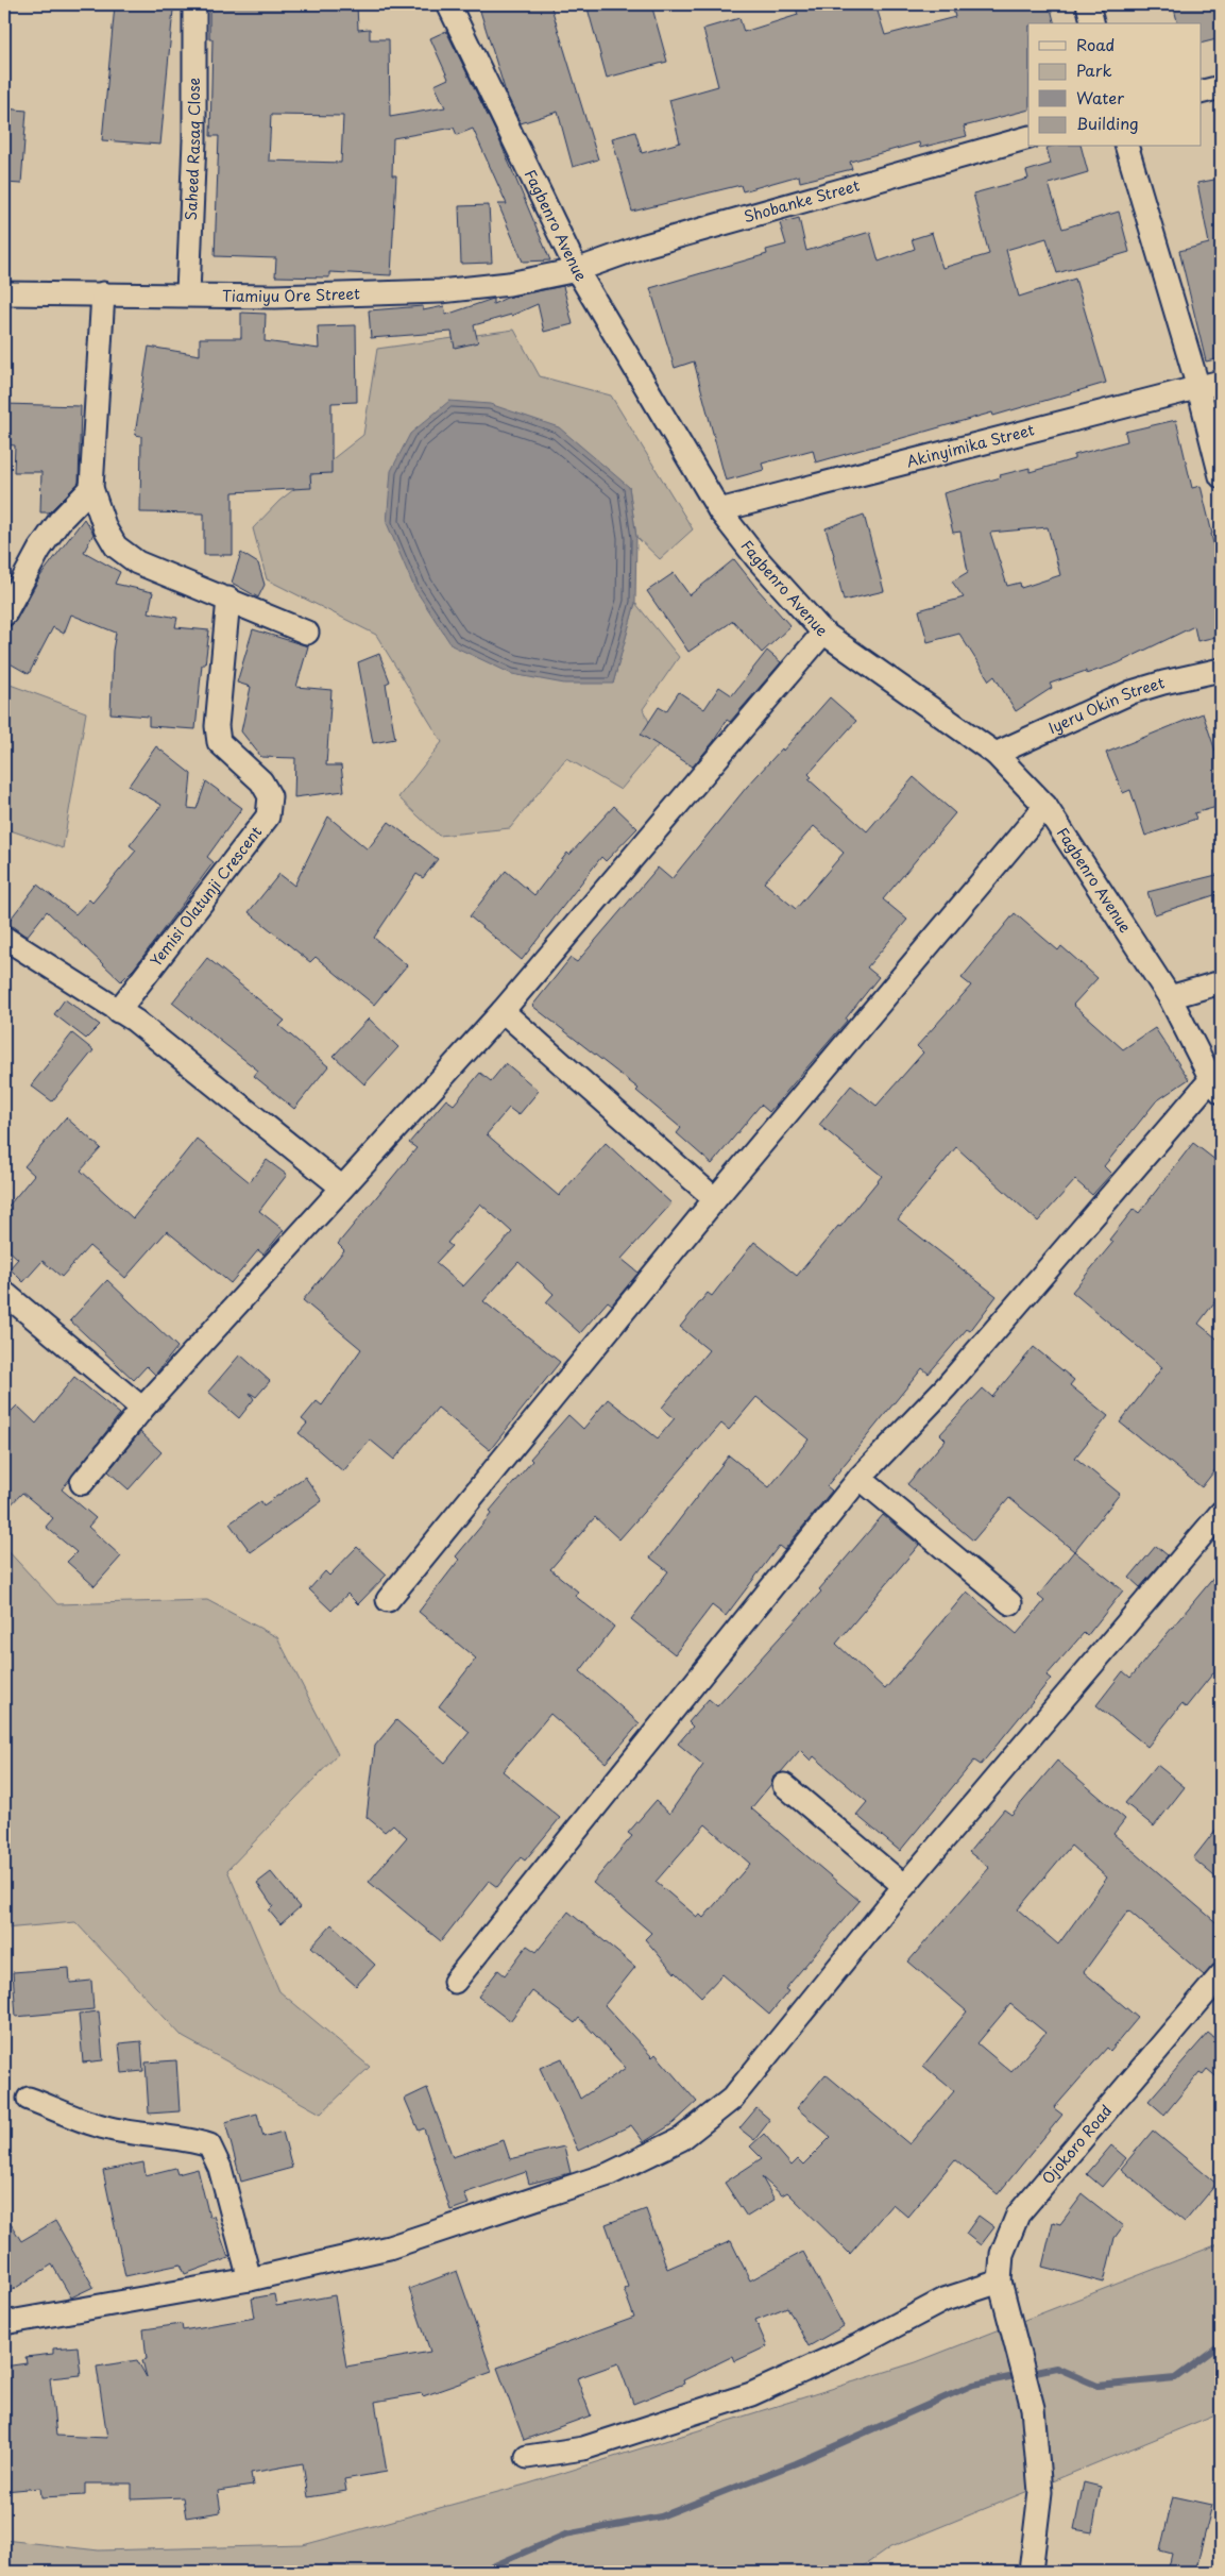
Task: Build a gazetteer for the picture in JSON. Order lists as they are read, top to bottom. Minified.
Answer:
{"streets":{"street":["Saheed Rasaq Close","Shobanke Street","Fagbenro Avenue","Tiamiyu Ore Street","Akinyimika Street","Iyeru Okin Street","Yemisi Olatunji Crescent","Ojokoro Road"]},"crossings":[["Saheed Rasaq Close","Tiamiyu Ore Street"],["Shobanke Street","Fagbenro Avenue"],["Shobanke Street","Tiamiyu Ore Street"],["Fagbenro Avenue","Tiamiyu Ore Street"],["Fagbenro Avenue","Akinyimika Street"],["Fagbenro Avenue","Iyeru Okin Street"]],"legend":["Road","Park","Water","Building"]}
